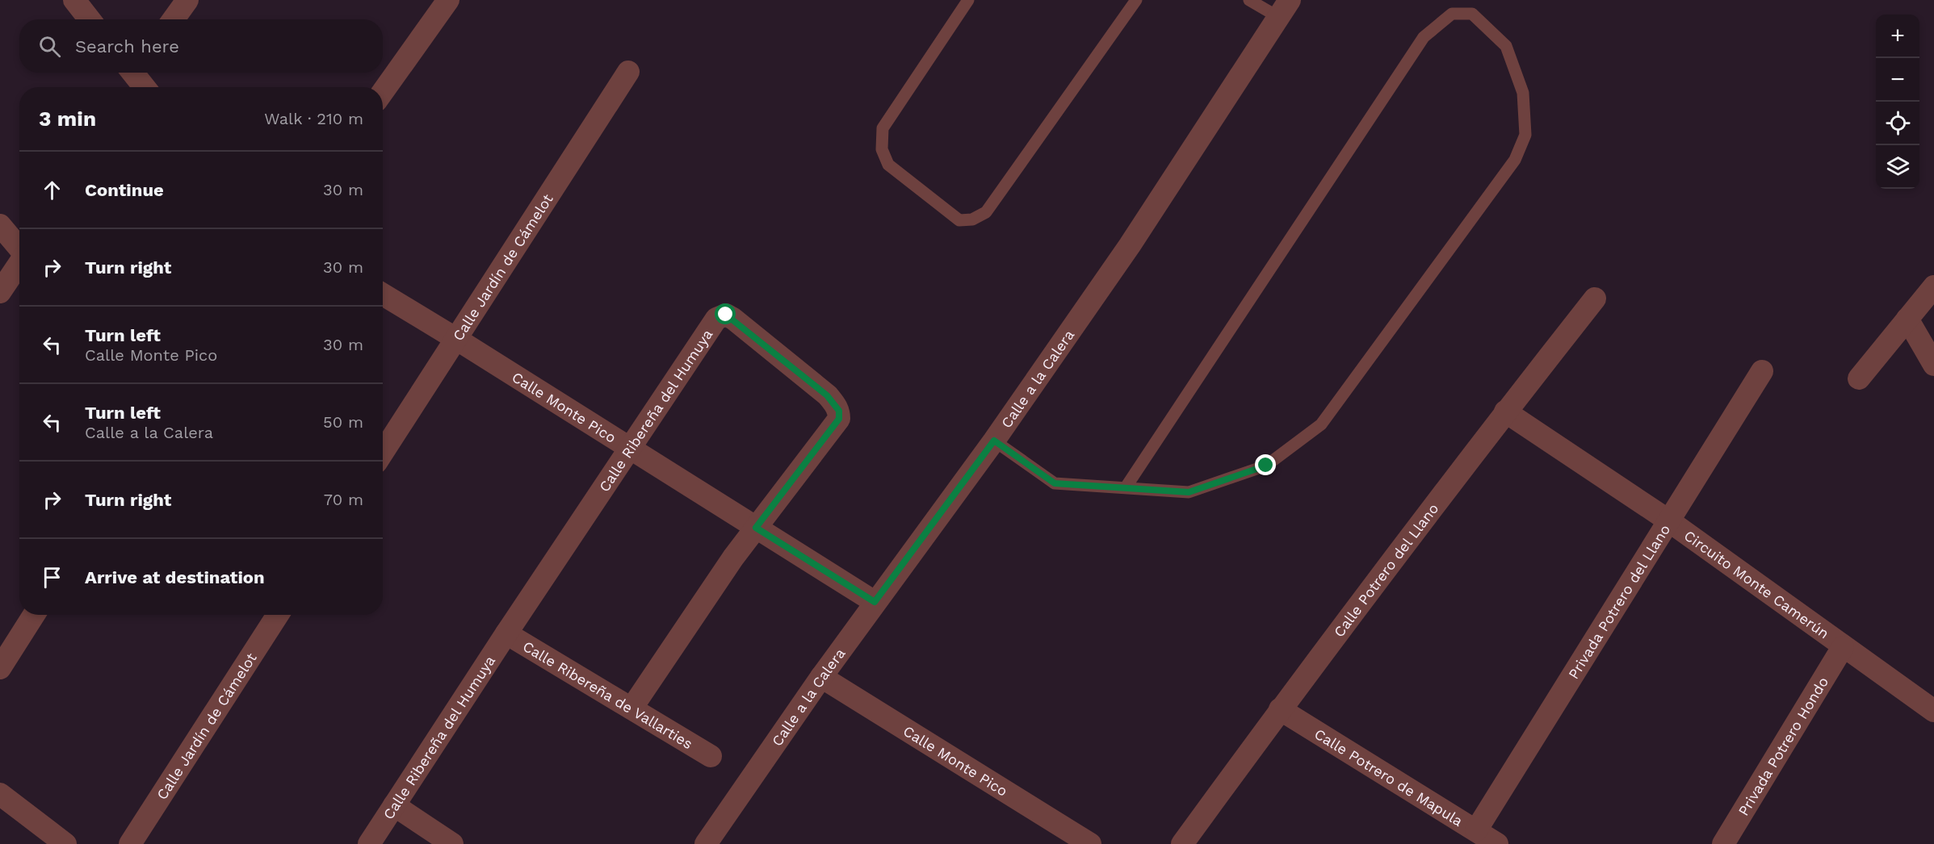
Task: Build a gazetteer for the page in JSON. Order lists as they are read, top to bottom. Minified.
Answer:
{"streets":{"street":["Calle Jardín de Cámelot","Calle a la Calera","Calle Monte Pico","Calle Ribereña del Humuya","Calle Potrero del Llano","Circuito Monte Camerún","Privada Potrero del Llano","Calle Ribereña de Vallarties","Privada Potrero Hondo","Calle Potrero de Mapula"]},"crossings":[["Calle Jardín de Cámelot","Calle Monte Pico"],["Calle a la Calera","Calle Monte Pico"],["Calle Monte Pico","Calle Ribereña del Humuya"],["Calle Ribereña del Humuya","Calle Ribereña de Vallarties"],["Calle Potrero del Llano","Circuito Monte Camerún"],["Calle Potrero del Llano","Calle Potrero de Mapula"],["Circuito Monte Camerún","Privada Potrero del Llano"],["Circuito Monte Camerún","Privada Potrero Hondo"],["Privada Potrero del Llano","Calle Potrero de Mapula"]],"page":{"map_buttons":["+","−"],"search":"Search here","heading":["3 min","Walk · 210 m"],"list":[["Continue","30 m"],["Turn right","30 m"],["Turn left","Calle Monte Pico","30 m"],["Turn left","Calle a la Calera","50 m"],["Turn right","70 m"],"Arrive at destination"]}}
